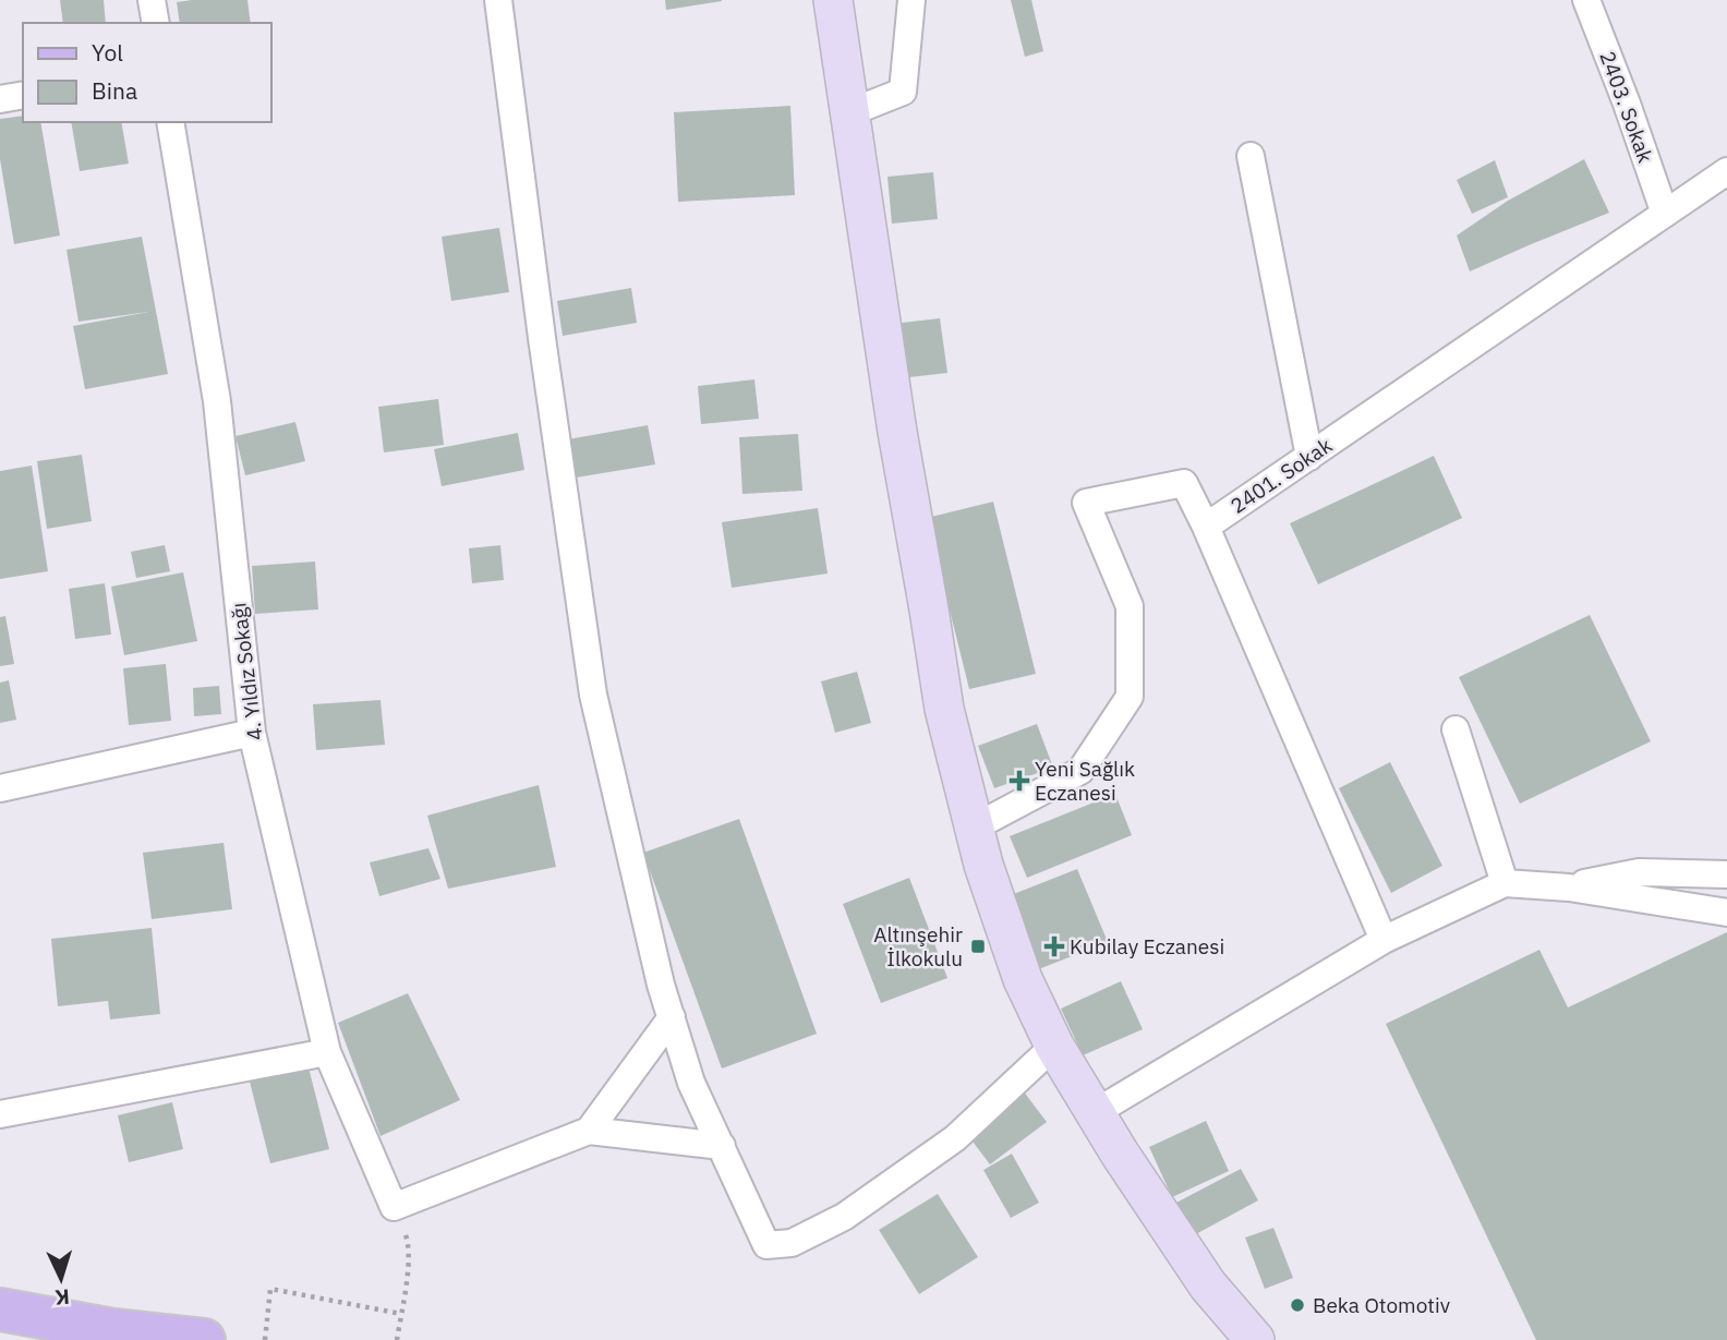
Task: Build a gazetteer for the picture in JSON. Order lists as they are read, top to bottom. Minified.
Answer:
{"streets":{"street":["2403. Sokak","2401. Sokak","4. Yıldız Sokağı"]},"crossings":[["2403. Sokak","2401. Sokak"]],"places":{"health":["Yeni Sağlık Eczanesi","Kubilay Eczanesi"],"transit":["Altınşehir İlkokulu"],"other":["Beka Otomotiv"]},"legend":["Yol","Bina"],"north":"bottom"}
